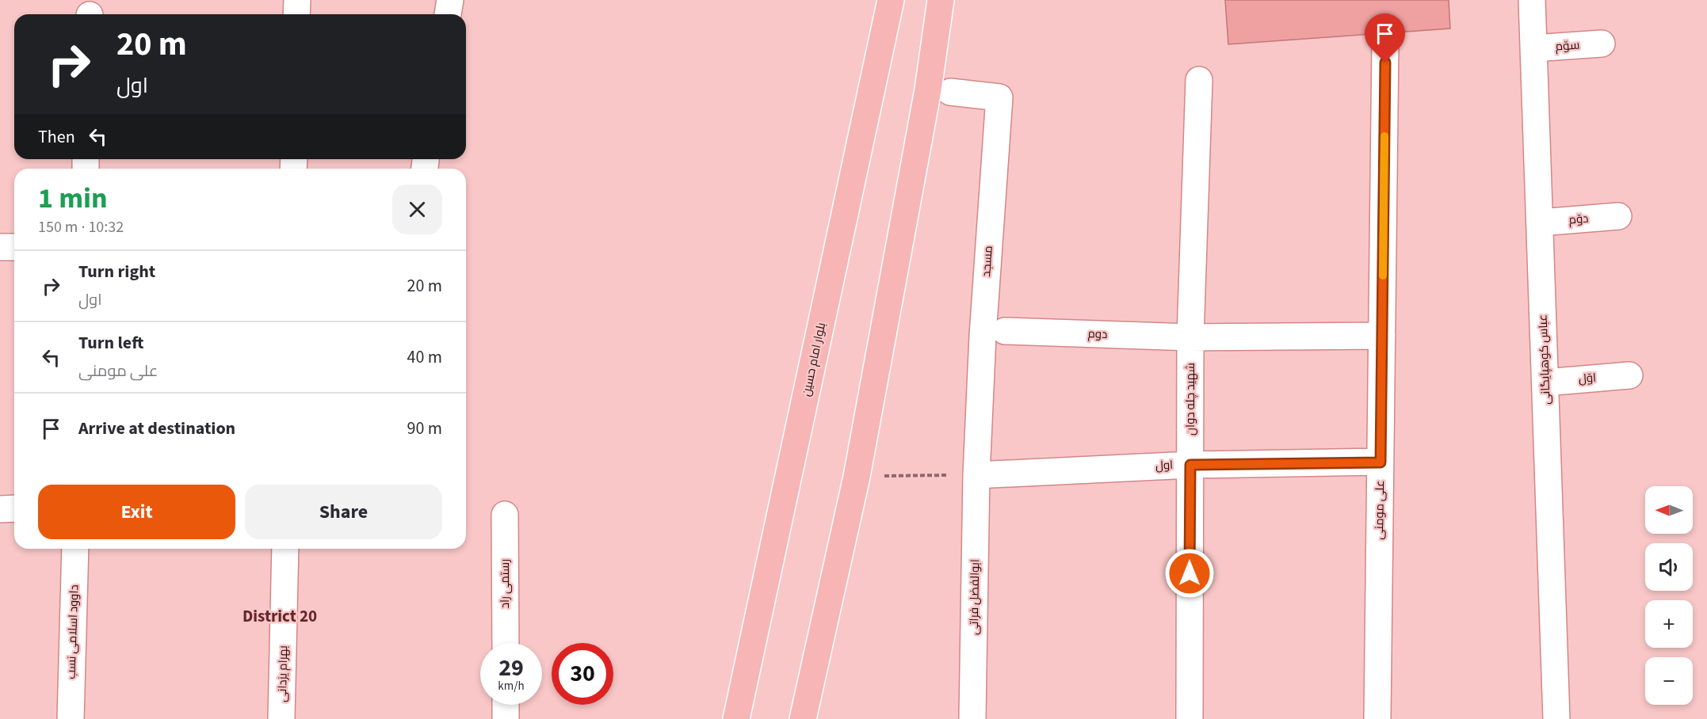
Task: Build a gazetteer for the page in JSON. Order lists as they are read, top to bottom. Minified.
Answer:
{"streets":{"main road":["بلوار امام حسین"],"street":["سوّم","دوّم","مسجد","دوم","عباس کوهپایگانی","اوّل","شهید چله دوان","اول","علی مومنی","رستمی راد","ابوالفضل فراتی","داوود اسلامی نسب","بهرام یزدانی"]},"crossings":[["سوّم","عباس کوهپایگانی"],["دوّم","عباس کوهپایگانی"],["مسجد","اول"],["مسجد","ابوالفضل فراتی"],["دوم","شهید چله دوان"],["عباس کوهپایگانی","اوّل"],["شهید چله دوان","اول"],["اول","علی مومنی"],["اول","ابوالفضل فراتی"]],"districts":["District 20"],"north":"left","page":{"turn":["20 m","اول"],"then":"Then","heading":["1 min","150 m · 10:32"],"list":[{"name":"Turn right","note":"اول","value":"20 m"},{"name":"Turn left","note":"علی مومنی","value":"40 m"},{"name":"Arrive at destination","value":"90 m"}],"buttons":["Exit","Share"],"map_buttons":["+","−"],"speed":"29 km/h","limit":"30"}}
